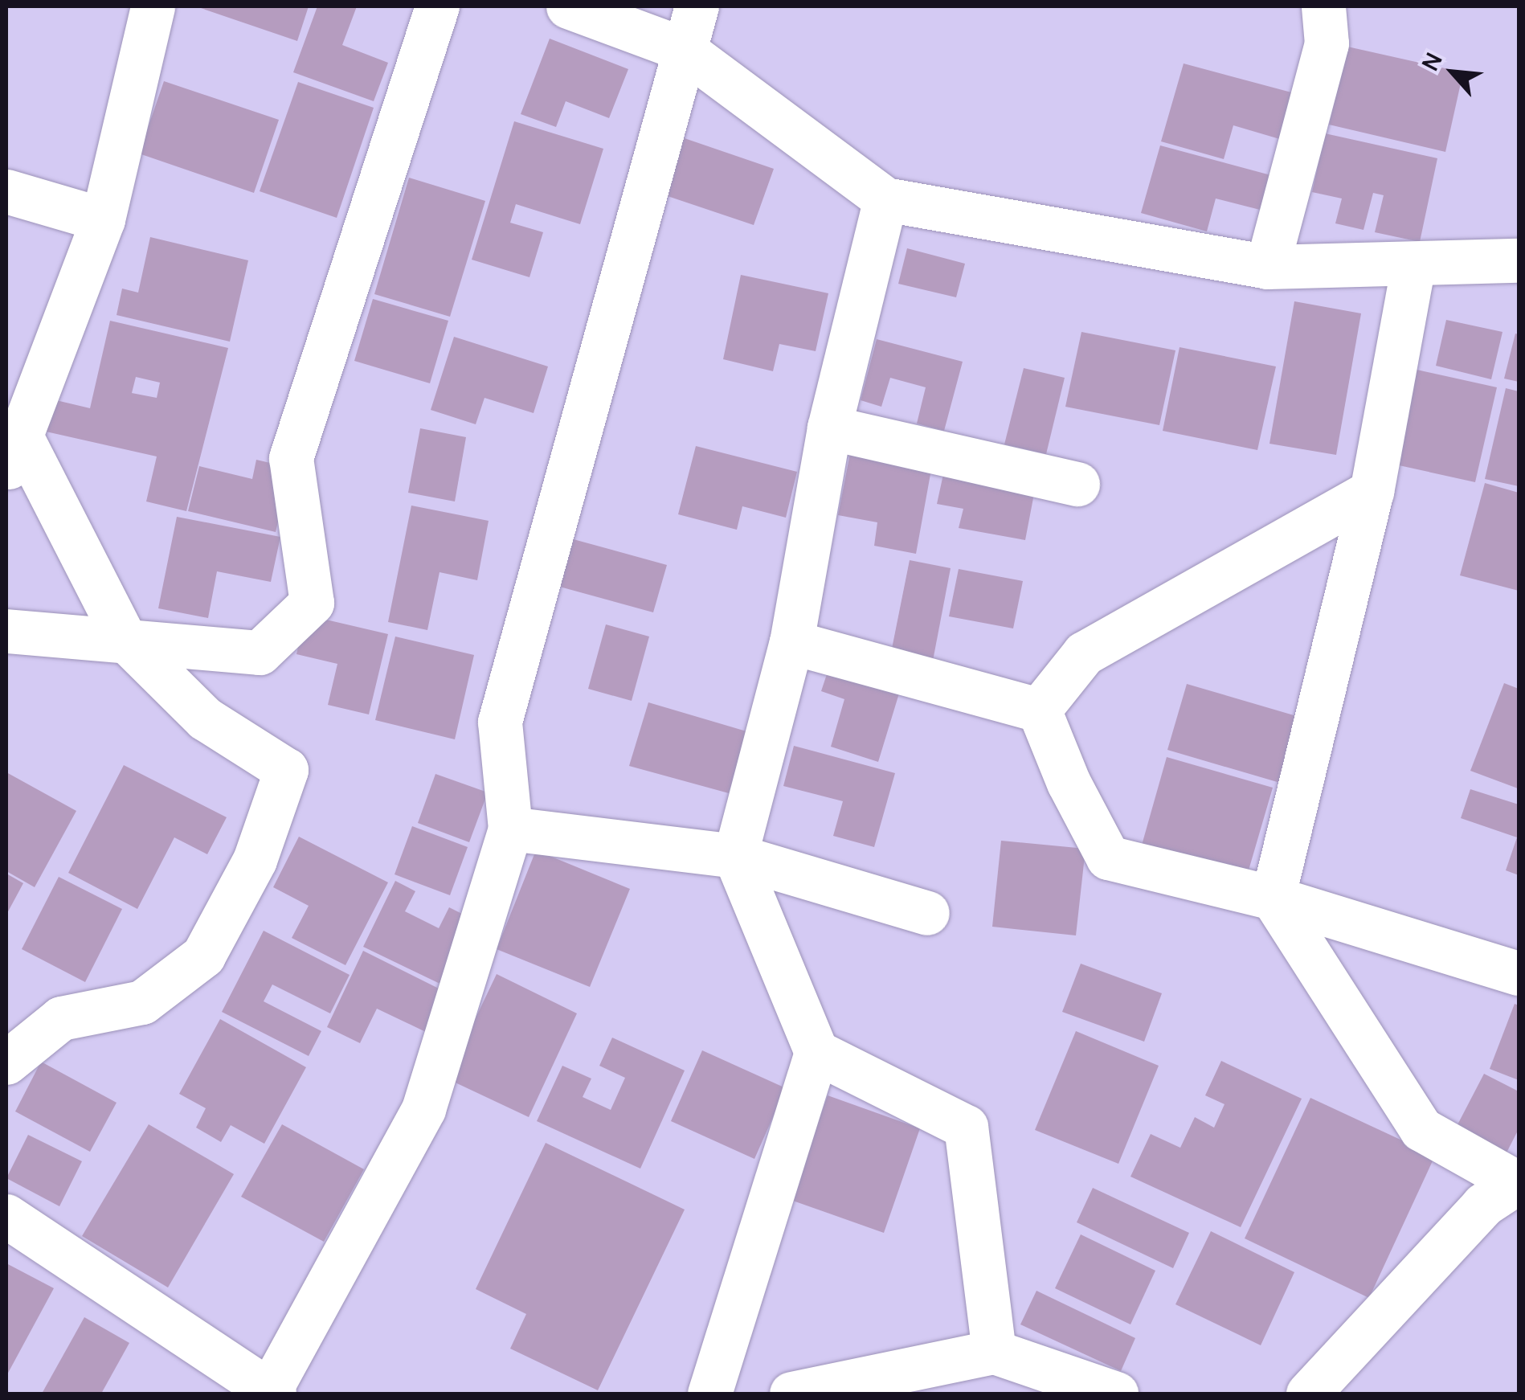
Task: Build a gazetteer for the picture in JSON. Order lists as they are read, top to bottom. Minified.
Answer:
{"north":"top left"}
